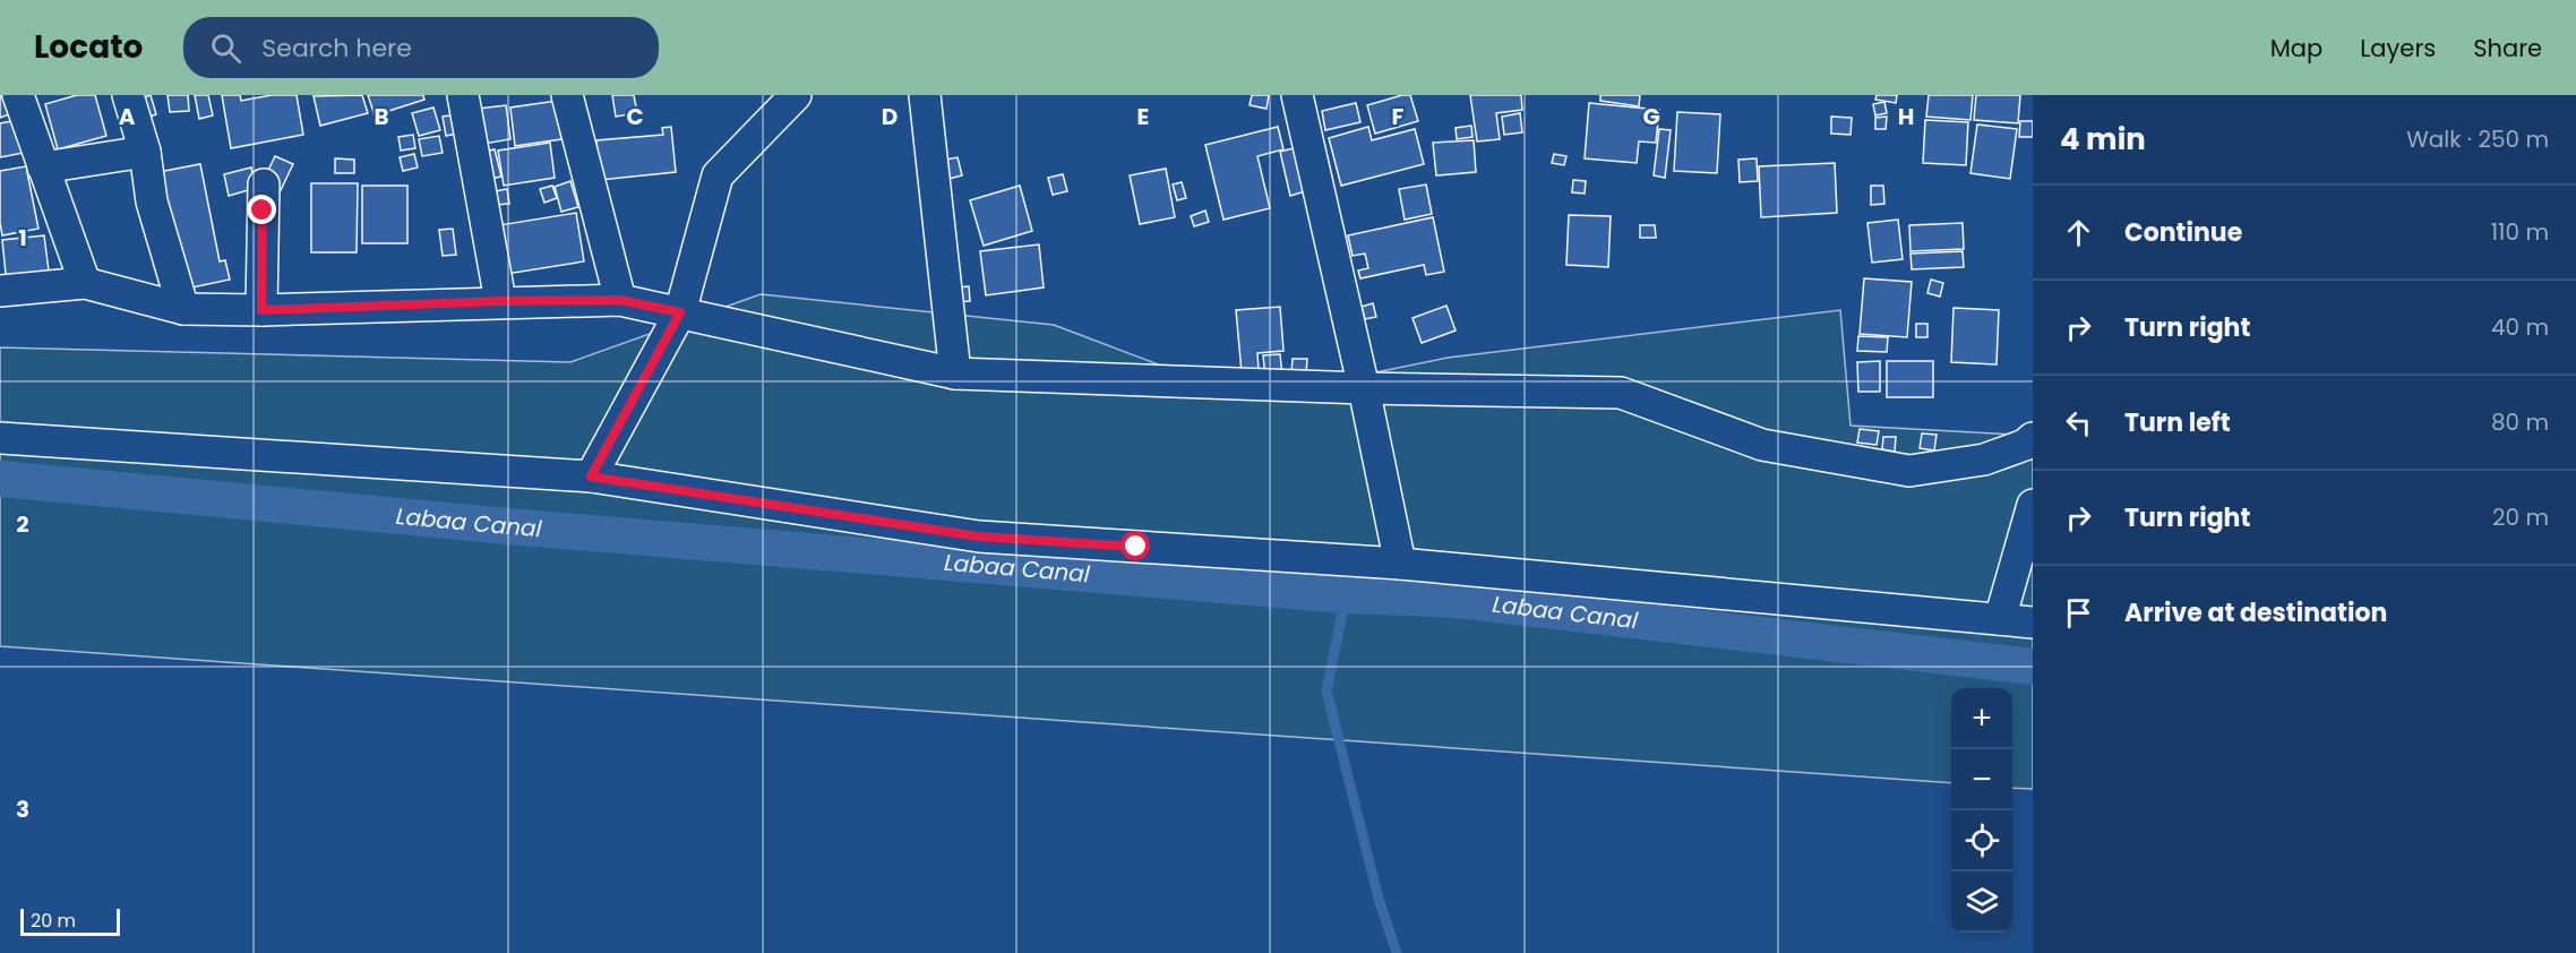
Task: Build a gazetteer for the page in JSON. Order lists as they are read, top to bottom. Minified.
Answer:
{"water":["Labaa Canal"],"scale_bar":"20 m","page":{"header":"Locato","search":"Search here","nav":["Map","Layers","Share"],"heading":["4 min","Walk · 250 m"],"list":[["Continue","110 m"],["Turn right","40 m"],["Turn left","80 m"],["Turn right","20 m"],"Arrive at destination"],"map_buttons":["+","−"],"scale":"20 m"},"grid":{"columns":["A","B","C","D","E","F","G","H"],"rows":["1","2","3"]}}
